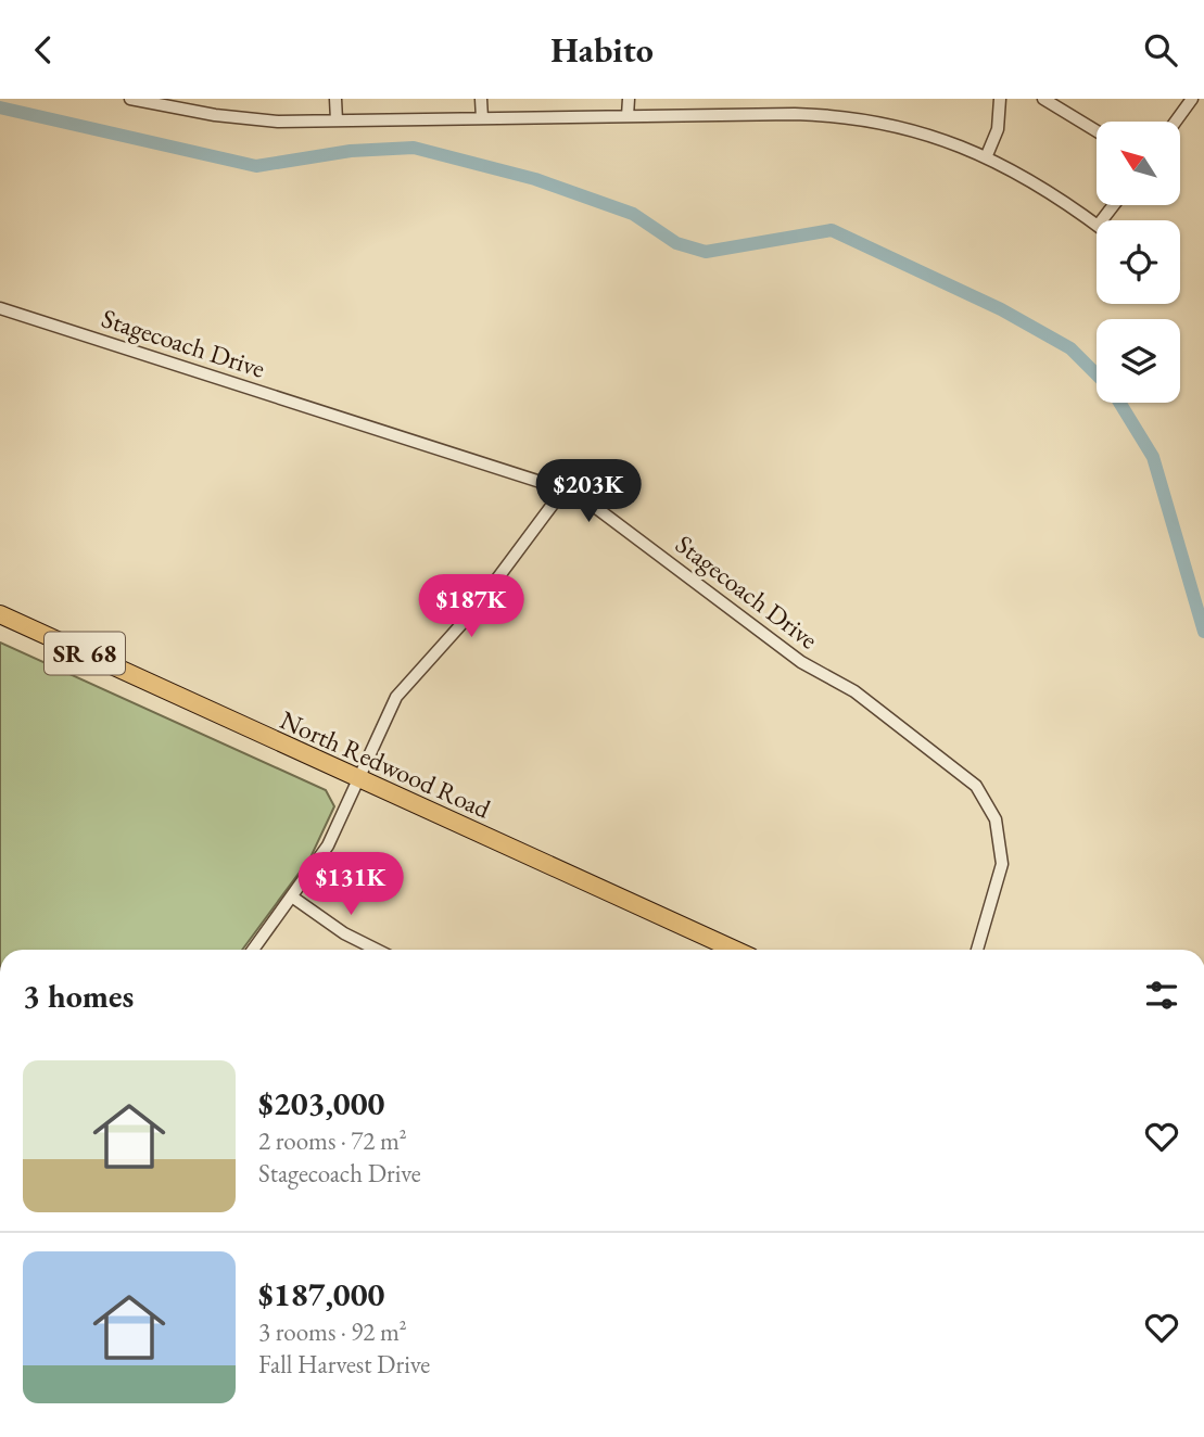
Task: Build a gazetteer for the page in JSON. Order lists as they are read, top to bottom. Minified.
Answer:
{"streets":{"main road":["SR 68","North Redwood Road"],"street":["Stagecoach Drive"]},"north":"top left","page":{"header":"Habito","price":["$203K","$187K","$131K"],"heading":"3 homes","list":[{"name":"$203,000","note":"2 rooms · 72 m² · Stagecoach Drive"},{"name":"$187,000","note":"3 rooms · 92 m² · Fall Harvest Drive"}]}}
